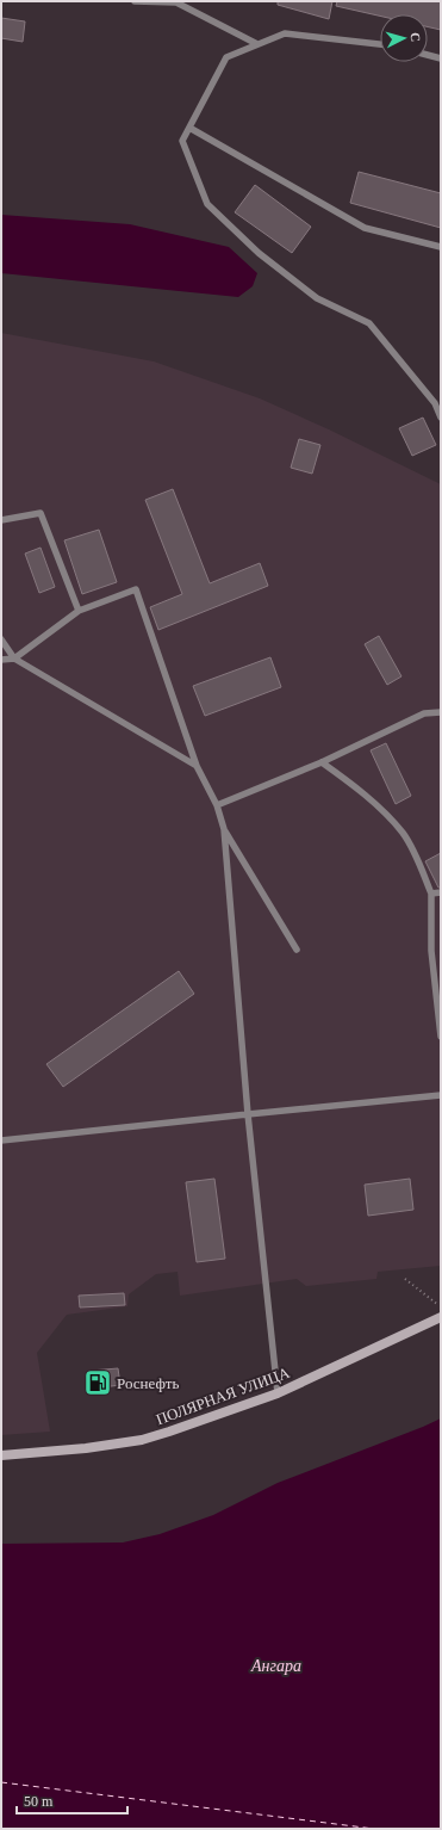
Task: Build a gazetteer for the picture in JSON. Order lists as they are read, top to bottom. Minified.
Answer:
{"streets":{"main road":["ПОЛЯРНАЯ УЛИЦА"]},"water":["Ангара"],"places":{"fuel station":["Роснефть"]},"scale_bar":"50 m","north":"right"}
